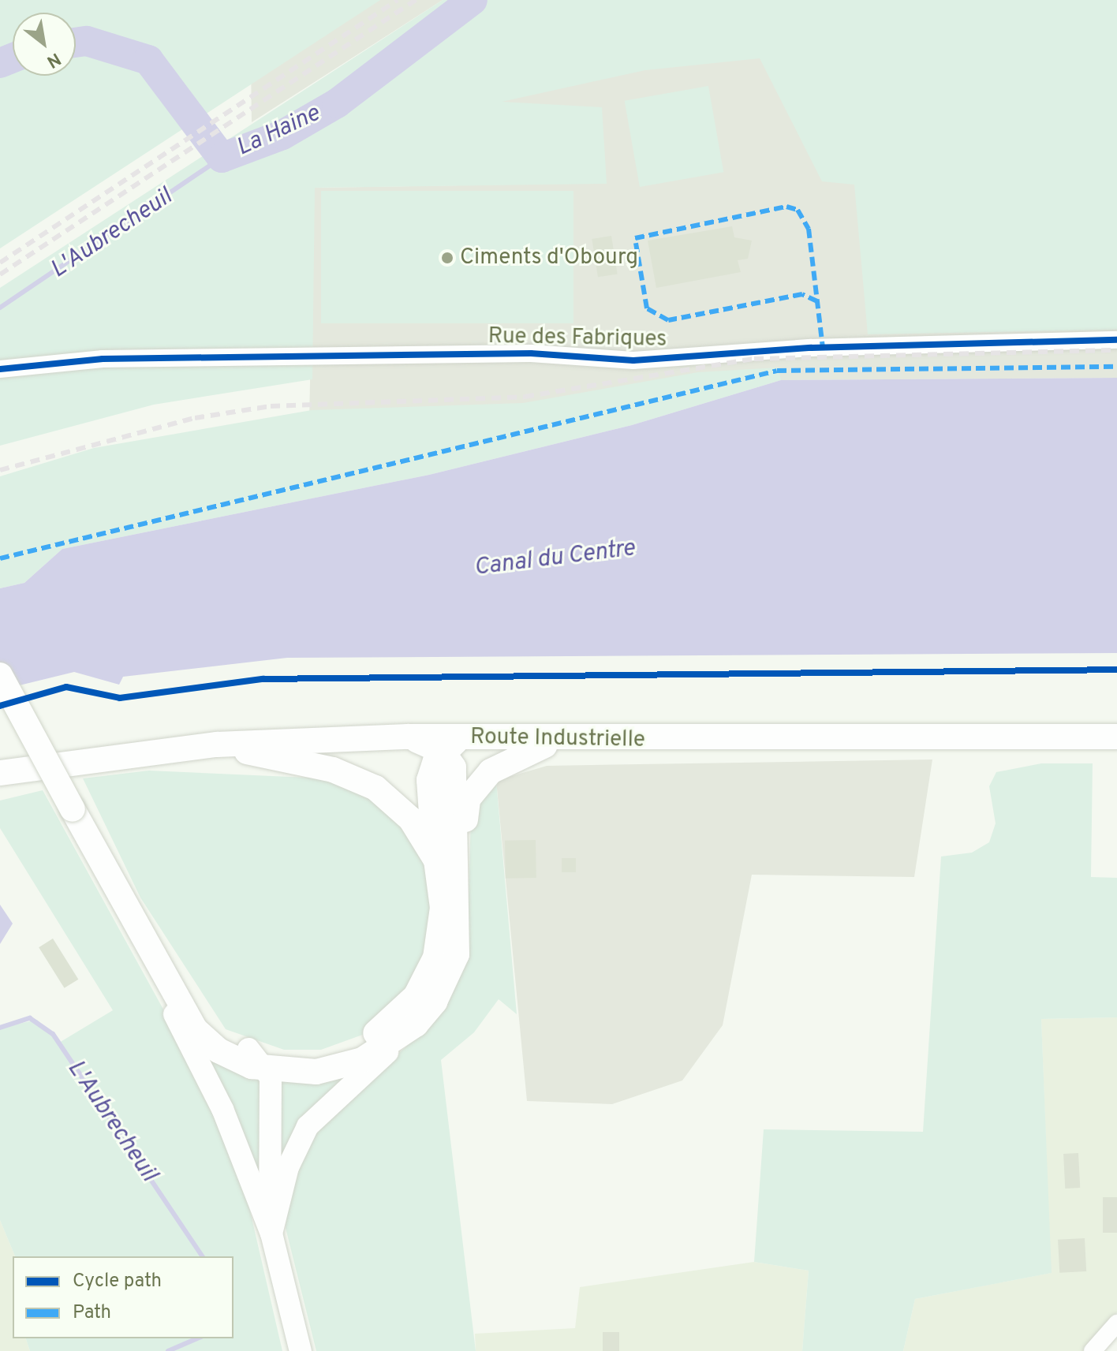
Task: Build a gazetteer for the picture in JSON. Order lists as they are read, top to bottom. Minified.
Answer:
{"streets":{"main road":["Route Industrielle"],"street":["Rue des Fabriques"]},"water":["La Haine","L'Aubrecheuil","Canal du Centre"],"places":["Ciments d'Obourg"],"legend":["Cycle path","Path"],"north":"bottom right"}
